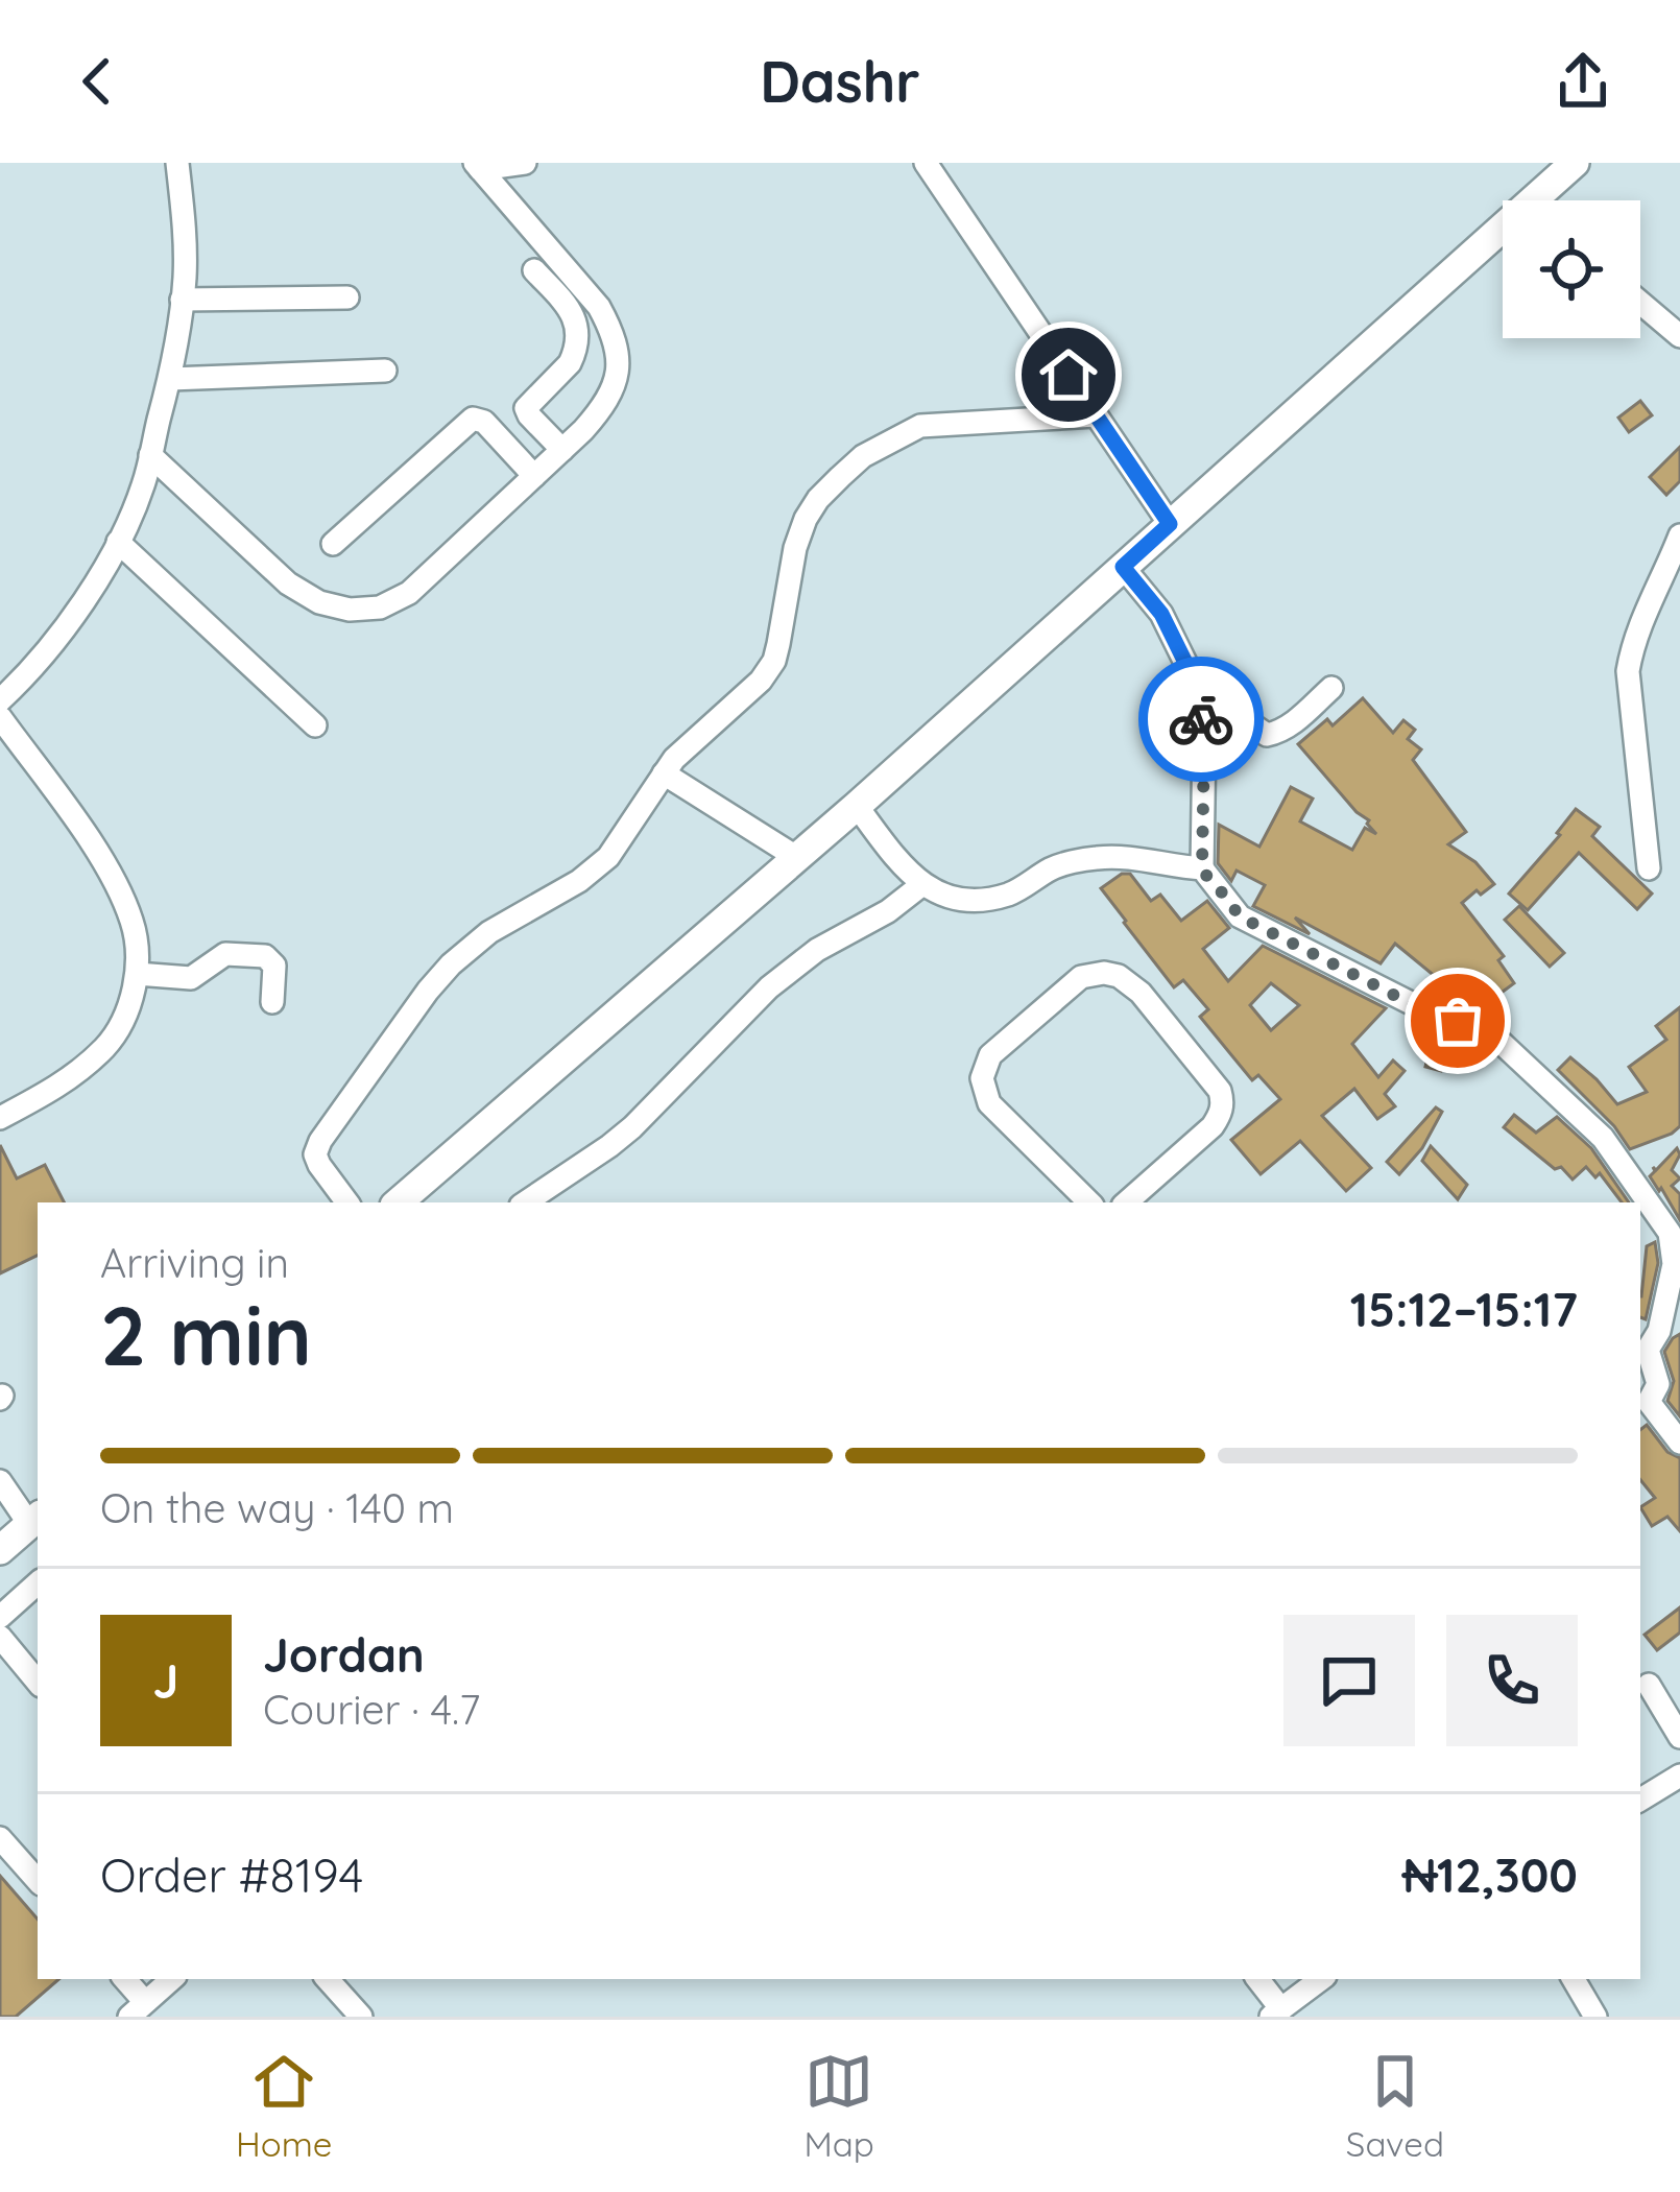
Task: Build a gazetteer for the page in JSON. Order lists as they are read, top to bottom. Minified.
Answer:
{"page":{"header":"Dashr","heading":["2 min","Arriving in","15:12–15:17"],"panel":["Jordan","Courier · 4.7","Order #8194","₦12,300"],"bar":"On the way · 140 m","round":"J","tabs":["Home","Map","Saved"]}}
